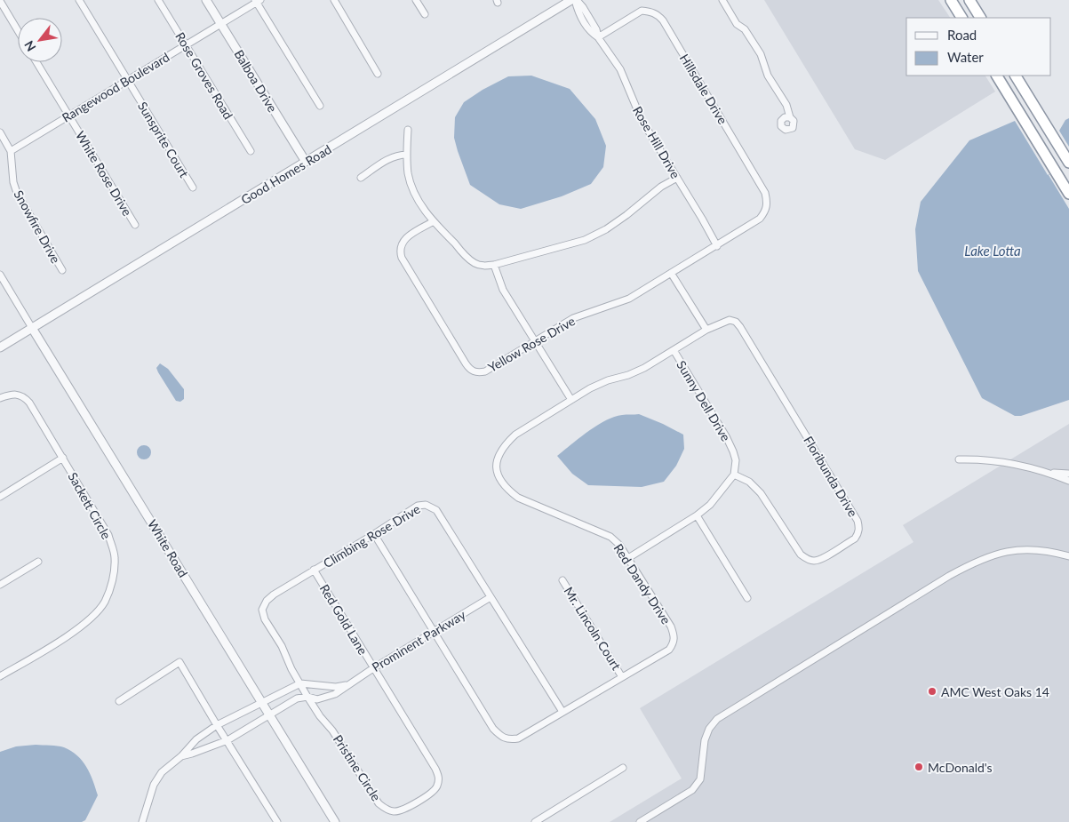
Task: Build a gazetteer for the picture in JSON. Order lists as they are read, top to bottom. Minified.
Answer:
{"streets":{"street":["Rose Groves Road","Balboa Drive","Rangewood Boulevard","Hillsdale Drive","Sunsprite Court","Rose Hill Drive","White Rose Drive","Good Homes Road","Snowfire Drive","Yellow Rose Drive","Sunny Dell Drive","Floribunda Drive","Sackett Circle","Climbing Rose Drive","White Road","Red Dandy Drive","Red Gold Lane","Mr. Lincoln Court","Prominent Parkway","Pristine Circle"]},"crossings":[["Rose Groves Road","Rangewood Boulevard"],["Balboa Drive","Rangewood Boulevard"],["Balboa Drive","Good Homes Road"],["Rangewood Boulevard","Sunsprite Court"],["Rangewood Boulevard","White Rose Drive"],["Rangewood Boulevard","Snowfire Drive"],["Hillsdale Drive","Rose Hill Drive"],["Hillsdale Drive","Yellow Rose Drive"],["Rose Hill Drive","Yellow Rose Drive"],["Good Homes Road","White Road"],["Sunny Dell Drive","Floribunda Drive"],["Sunny Dell Drive","Red Dandy Drive"],["Floribunda Drive","Red Dandy Drive"],["Climbing Rose Drive","Red Dandy Drive"],["Climbing Rose Drive","Red Gold Lane"],["Climbing Rose Drive","Prominent Parkway"],["Climbing Rose Drive","Pristine Circle"],["White Road","Prominent Parkway"],["Red Dandy Drive","Mr. Lincoln Court"],["Red Dandy Drive","Prominent Parkway"],["Red Gold Lane","Prominent Parkway"],["Red Gold Lane","Pristine Circle"],["Prominent Parkway","Pristine Circle"]],"water":["Lake Lotta"],"places":["AMC West Oaks 14","McDonald's"],"legend":["Road","Water"],"north":"bottom left"}
